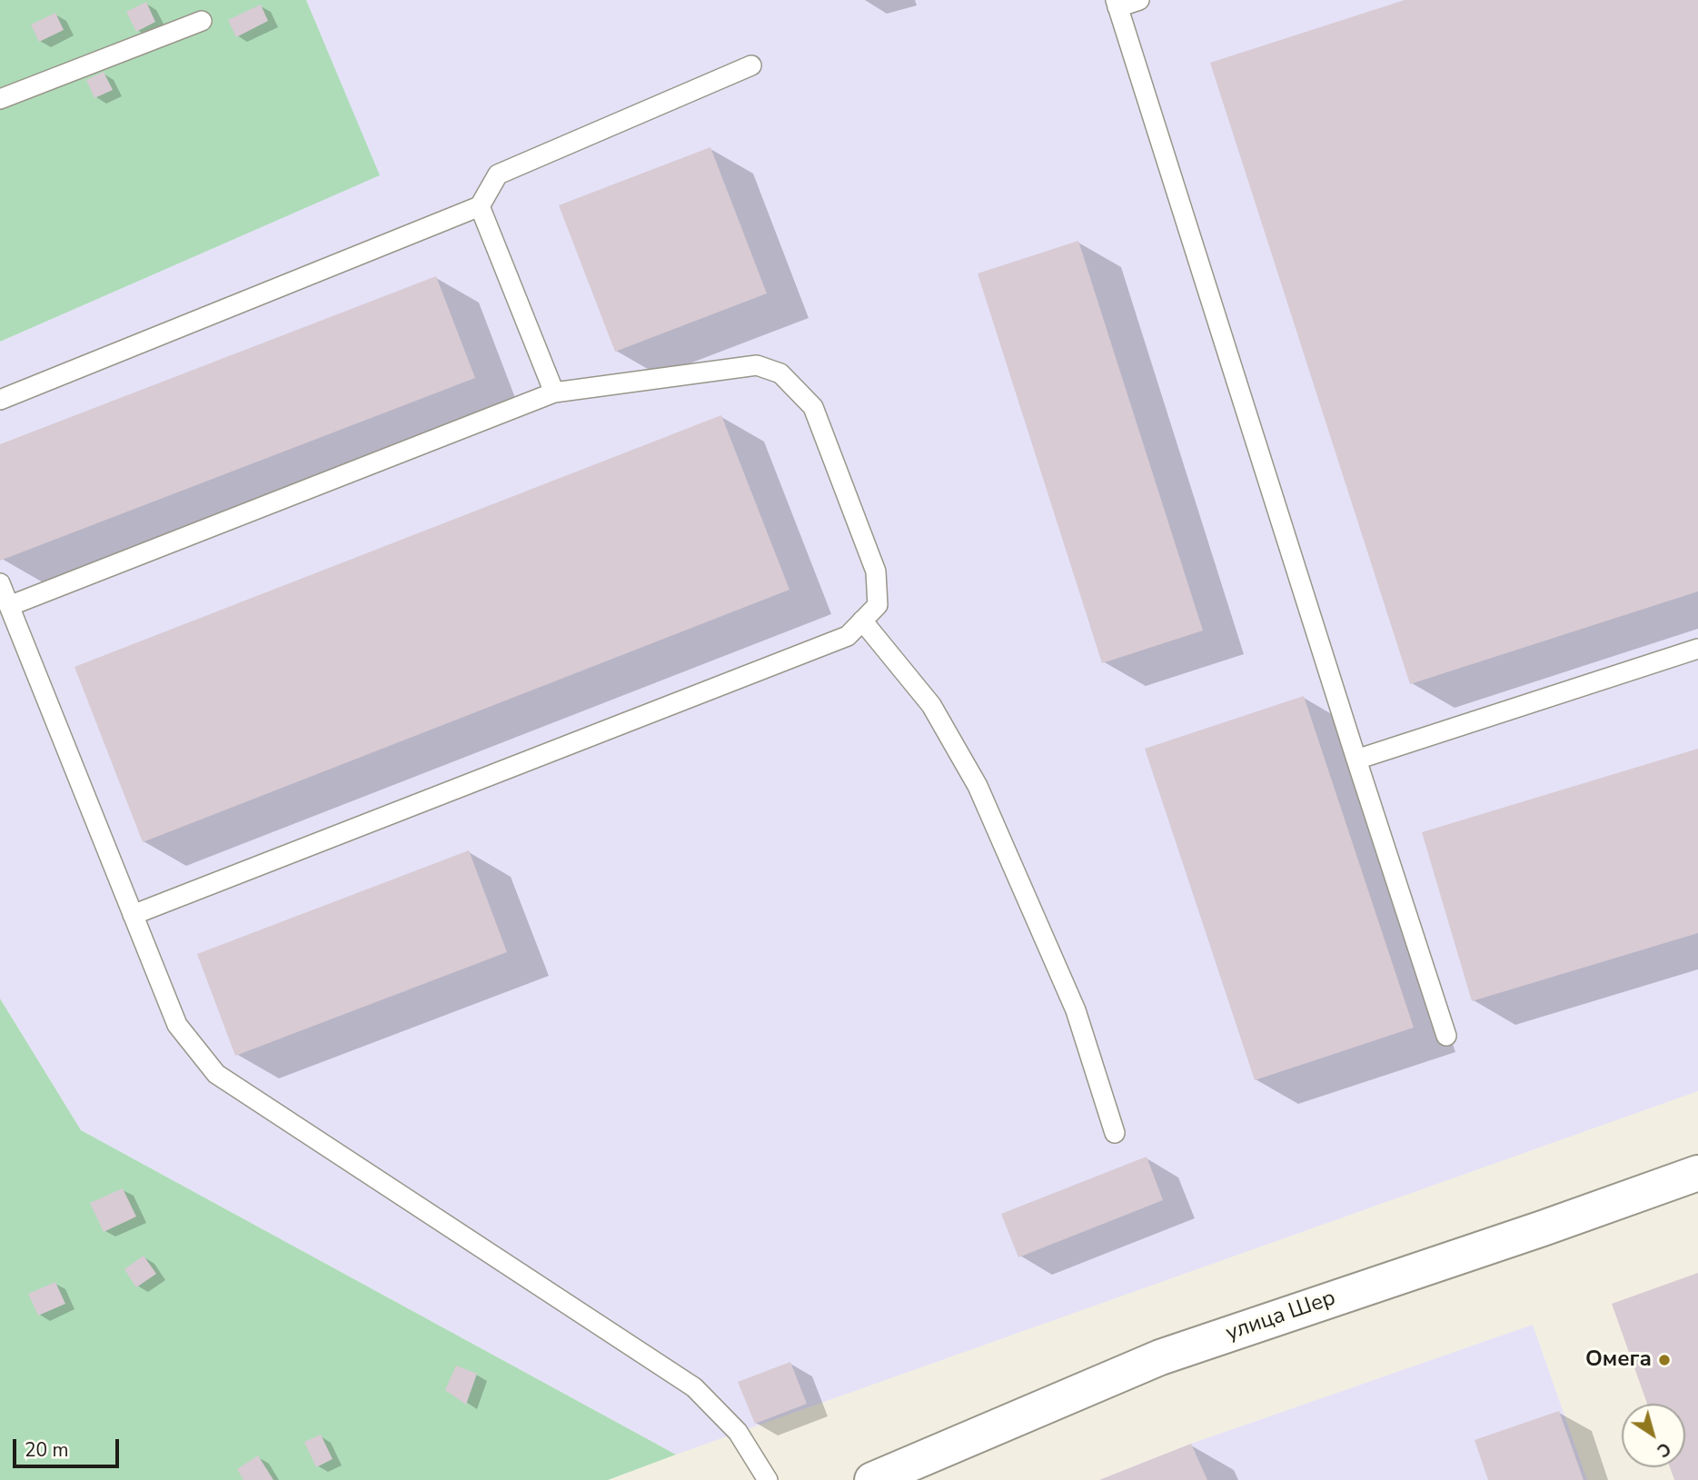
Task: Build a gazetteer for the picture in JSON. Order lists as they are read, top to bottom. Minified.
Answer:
{"streets":{"street":["улица Шер"]},"places":["Омега"],"scale_bar":"20 m","north":"bottom right"}
